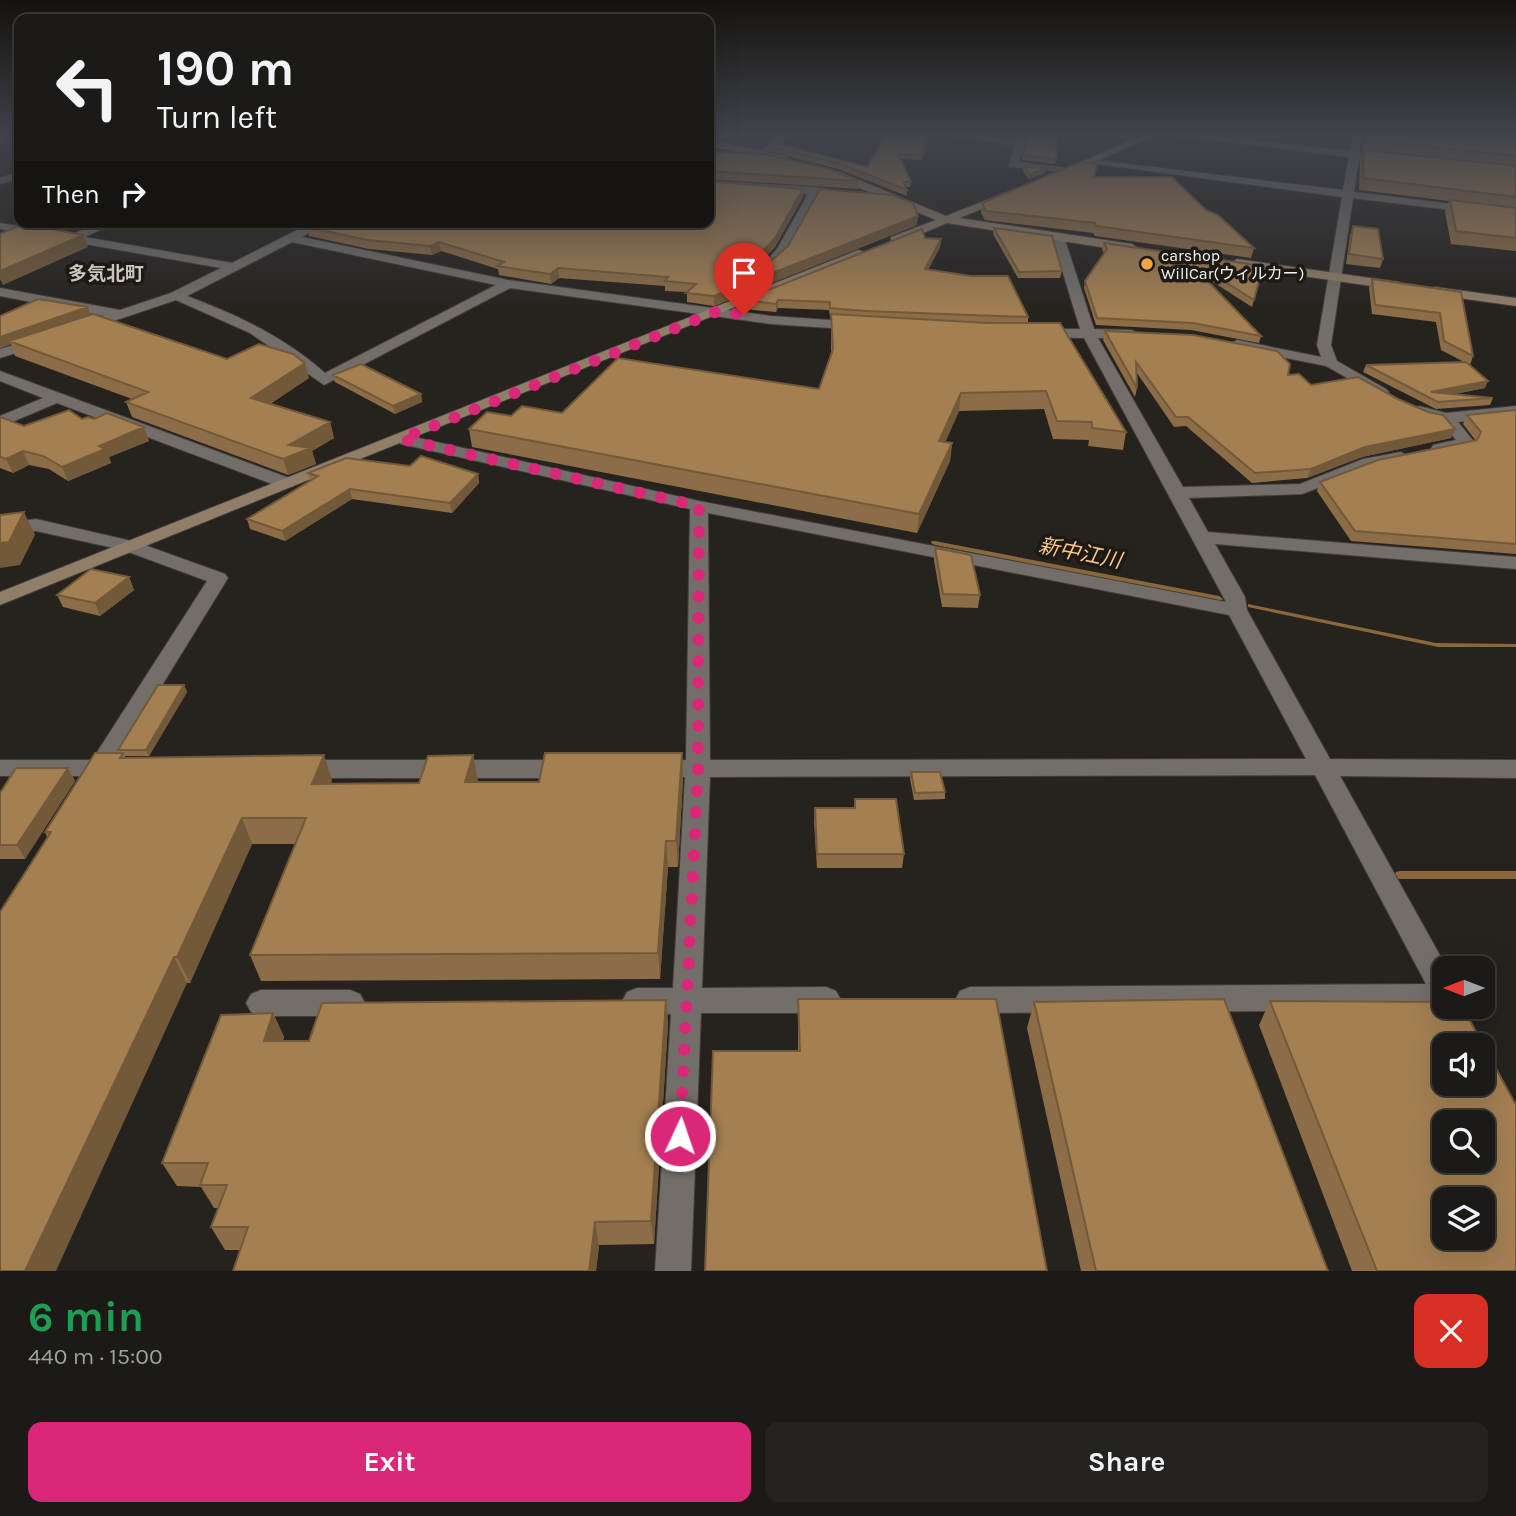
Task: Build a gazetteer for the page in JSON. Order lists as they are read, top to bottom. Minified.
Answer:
{"districts":["多気北町"],"water":["新中江川"],"places":["carshop WillCar(ウィルカー)"],"north":"left","page":{"turn":["190 m","Turn left"],"then":"Then","heading":["6 min","440 m · 15:00"],"buttons":["Exit","Share"]}}
